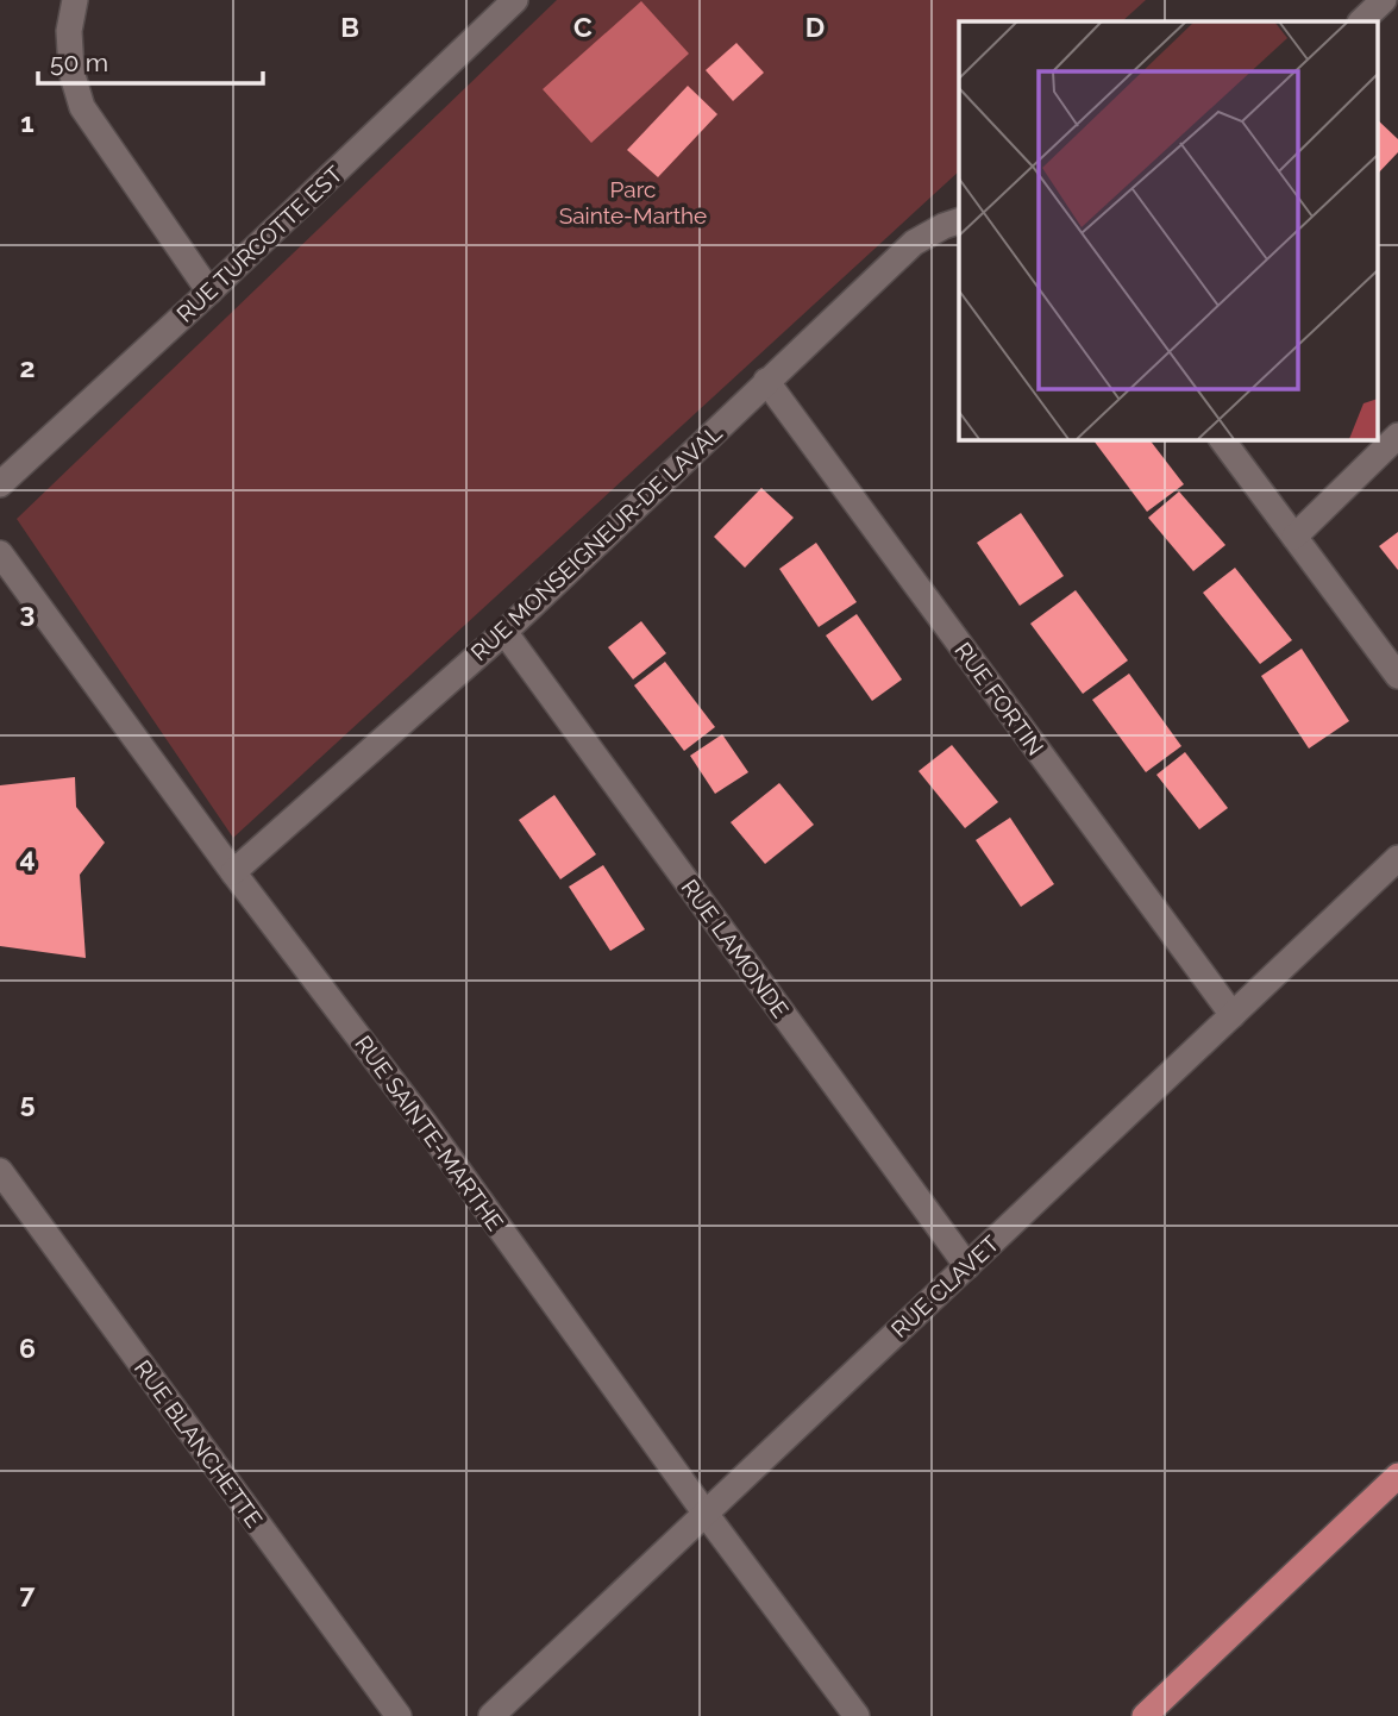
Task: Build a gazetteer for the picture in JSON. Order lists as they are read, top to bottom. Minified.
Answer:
{"streets":{"street":["RUE TURCOTTE EST","RUE MONSEIGNEUR-DE LAVAL","RUE FORTIN","RUE LAMONDE","RUE SAINTE-MARTHE","RUE CLAVET","RUE BLANCHETTE"]},"crossings":[["RUE MONSEIGNEUR-DE LAVAL","RUE FORTIN"],["RUE MONSEIGNEUR-DE LAVAL","RUE LAMONDE"],["RUE MONSEIGNEUR-DE LAVAL","RUE SAINTE-MARTHE"],["RUE FORTIN","RUE CLAVET"],["RUE LAMONDE","RUE CLAVET"],["RUE SAINTE-MARTHE","RUE CLAVET"]],"parks":["Parc Sainte-Marthe"],"scale_bar":"50 m","grid":{"columns":["B","C","D"],"rows":["1","2","3","4","5","6","7"]}}
